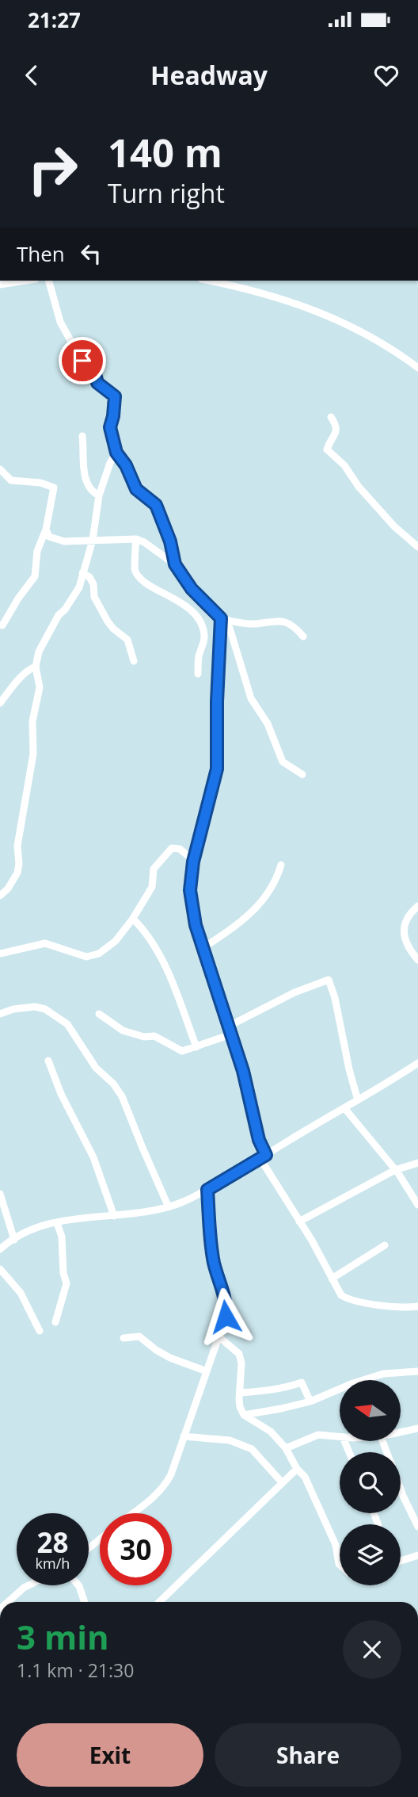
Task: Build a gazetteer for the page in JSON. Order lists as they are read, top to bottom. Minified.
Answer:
{"north":"left","page":{"status":"21:27","header":"Headway","turn":["140 m","Turn right"],"then":"Then","speed":"28 km/h","limit":"30","heading":["3 min","1.1 km · 21:30"],"buttons":["Exit","Share"]}}
